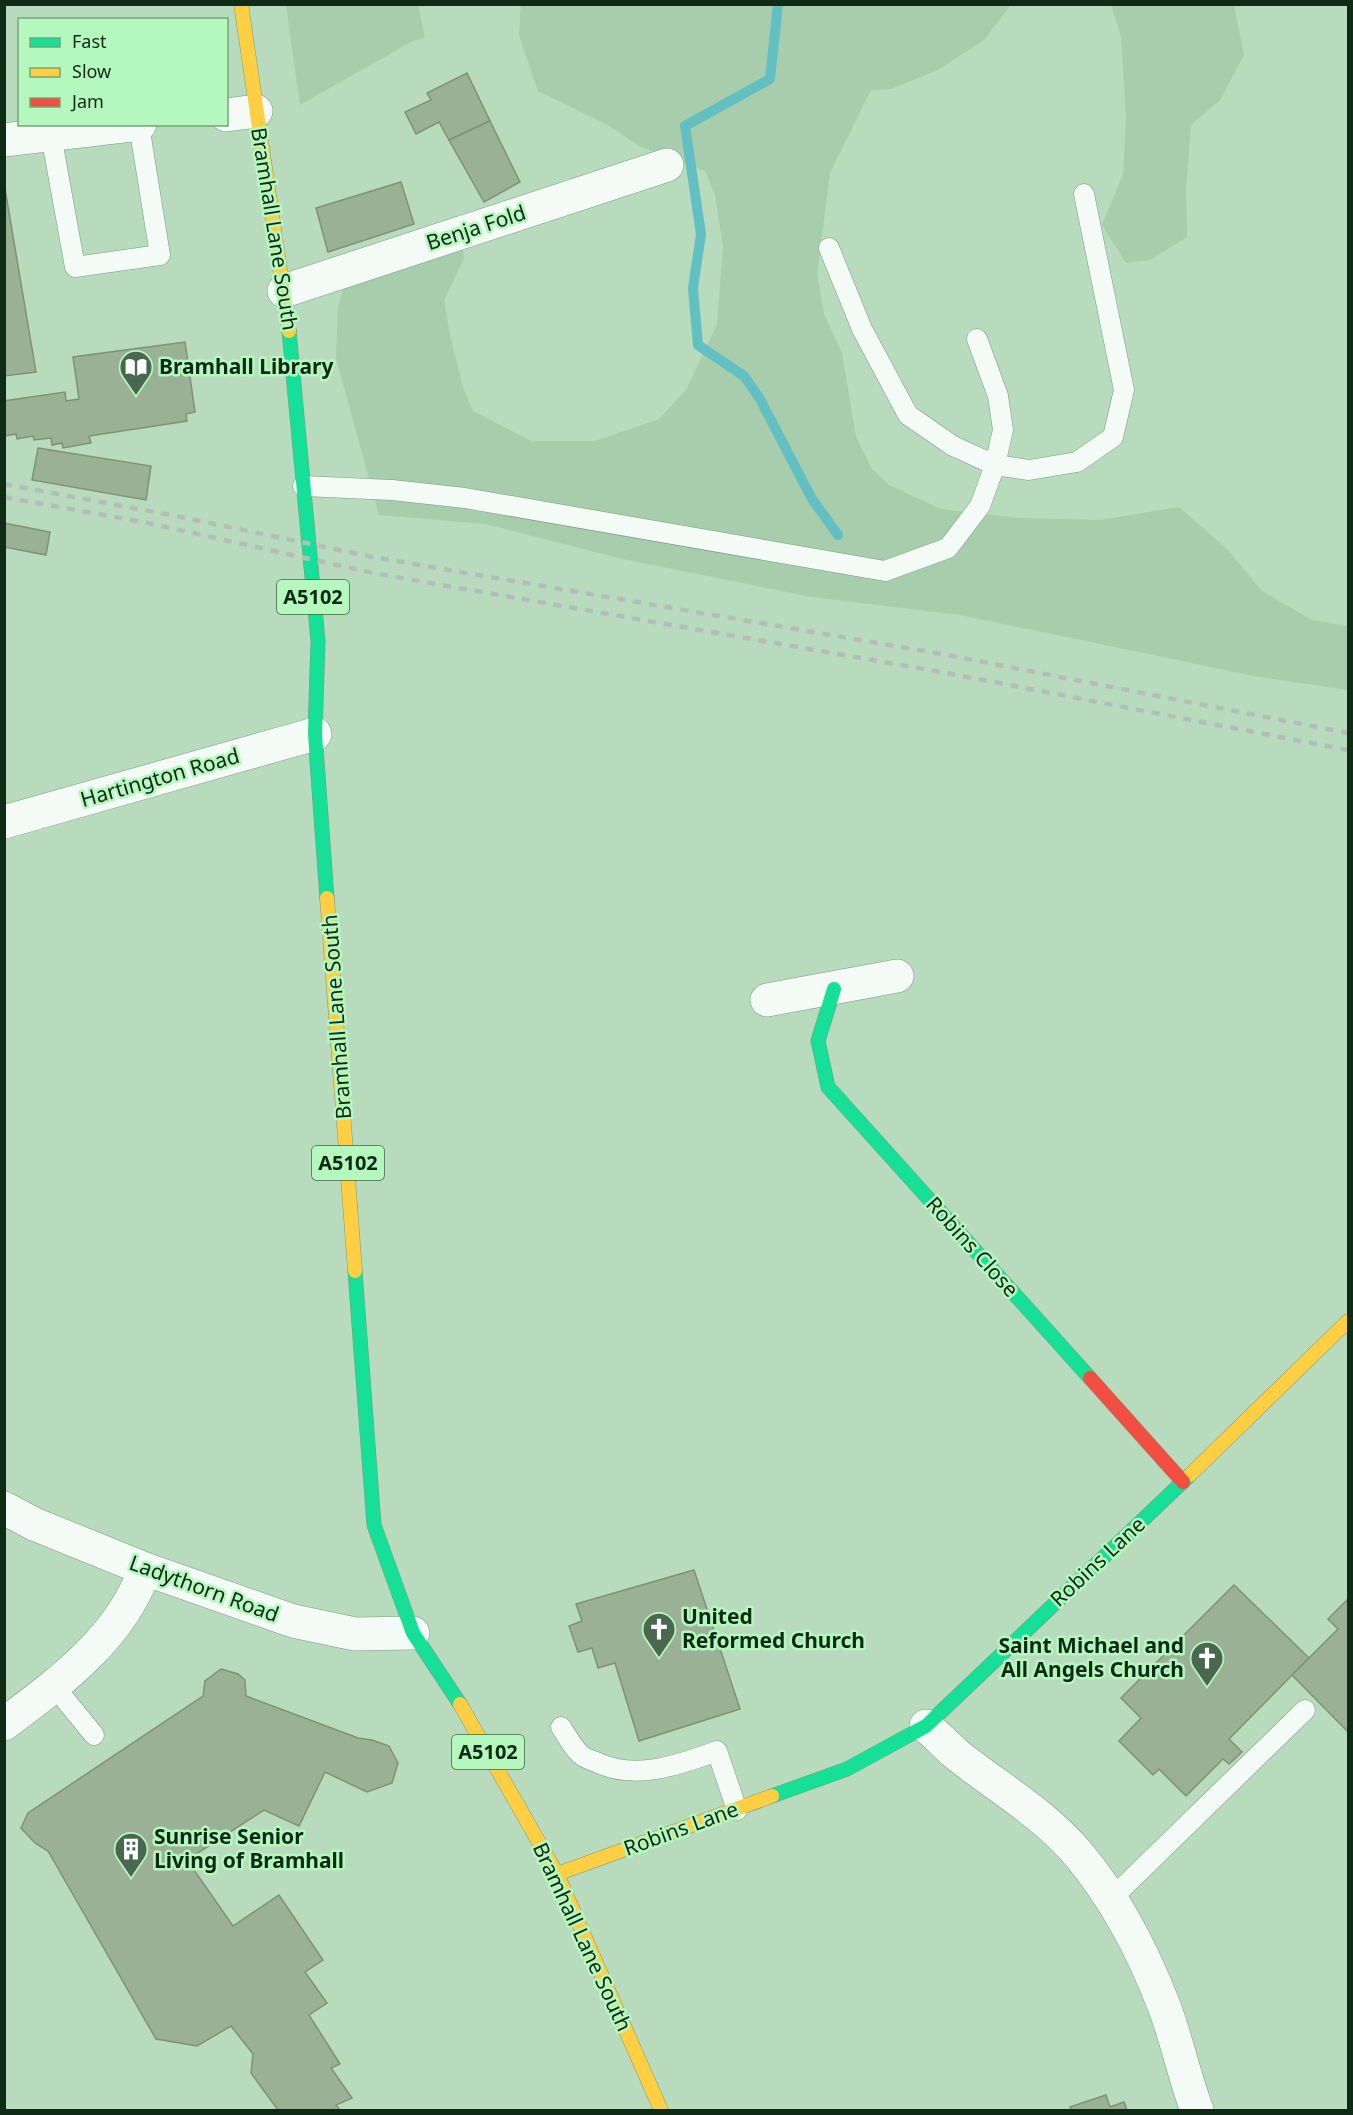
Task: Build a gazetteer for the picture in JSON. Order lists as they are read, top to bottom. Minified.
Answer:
{"streets":{"main road":["Bramhall Lane South","A5102","Robins Close","Robins Lane"],"street":["Benja Fold","Hartington Road","Ladythorn Road"]},"crossings":[["Benja Fold","Bramhall Lane South"],["Bramhall Lane South","Hartington Road"],["Bramhall Lane South","Robins Lane"],["Bramhall Lane South","Ladythorn Road"],["Robins Close","Robins Lane"]],"places":{"library":["Bramhall Library"],"church":["United Reformed Church","Saint Michael and All Angels Church"],"building":["Sunrise Senior Living of Bramhall"]},"legend":["Fast","Slow","Jam"]}
